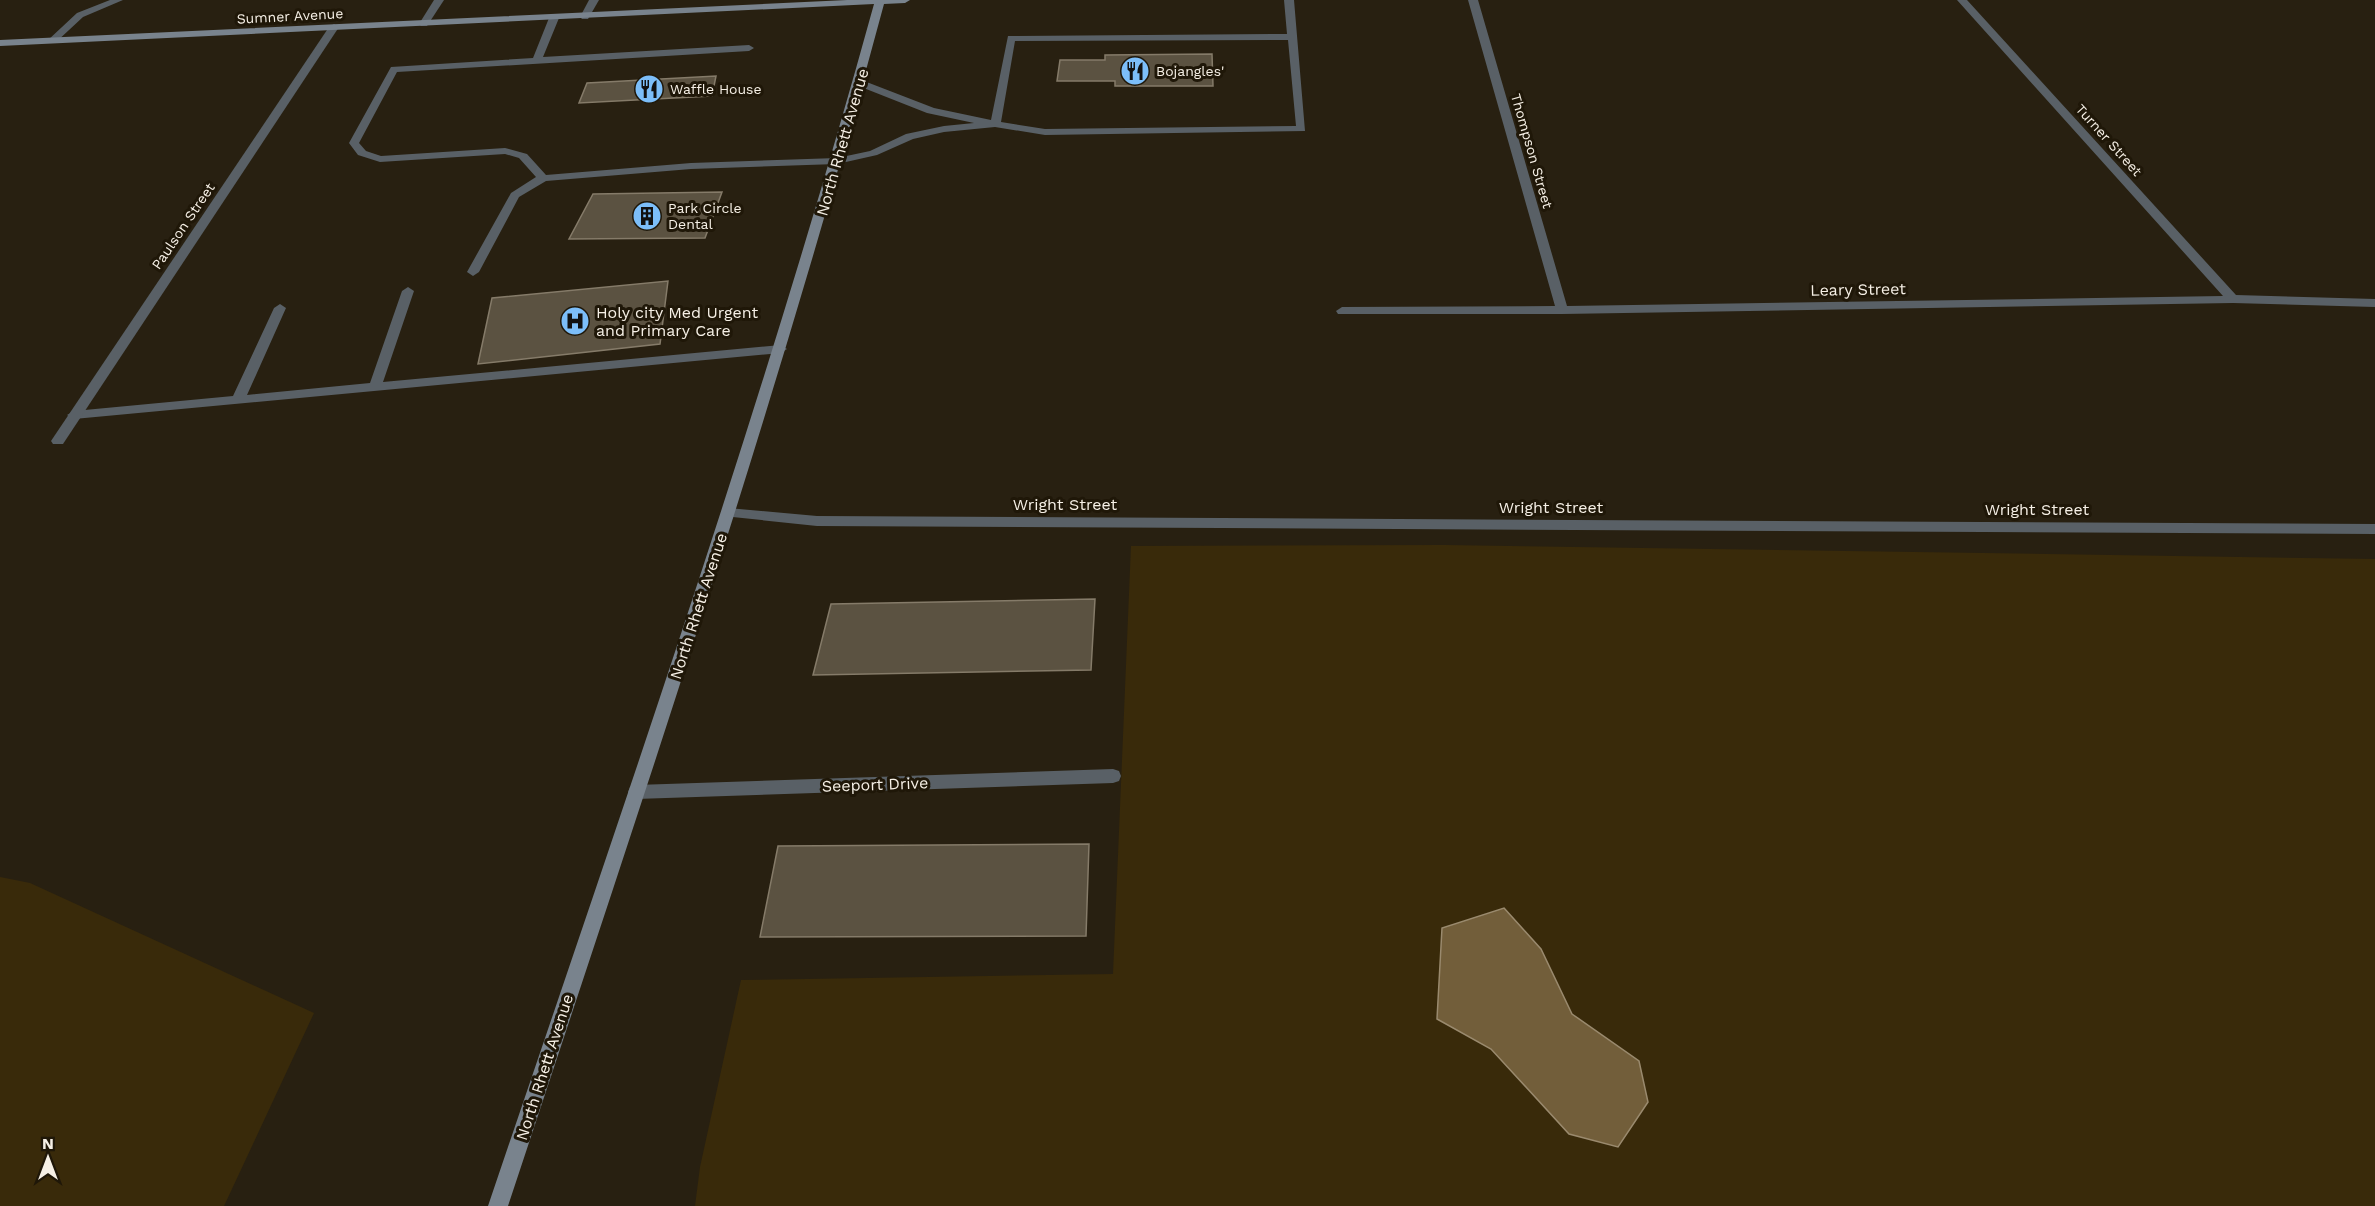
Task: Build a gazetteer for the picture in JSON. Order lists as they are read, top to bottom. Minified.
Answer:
{"streets":{"main road":["Sumner Avenue","North Rhett Avenue"],"street":["Turner Street","Thompson Street","Paulson Street","Leary Street","Wright Street","Seeport Drive"]},"crossings":[["Sumner Avenue","North Rhett Avenue"],["Sumner Avenue","Paulson Street"],["Turner Street","Leary Street"],["North Rhett Avenue","Wright Street"],["North Rhett Avenue","Seeport Drive"],["Thompson Street","Leary Street"]],"places":{"restaurant":["Bojangles'","Waffle House"],"building":["Park Circle Dental"],"hospital":["Holy city Med Urgent and Primary Care"]},"north":"top"}
